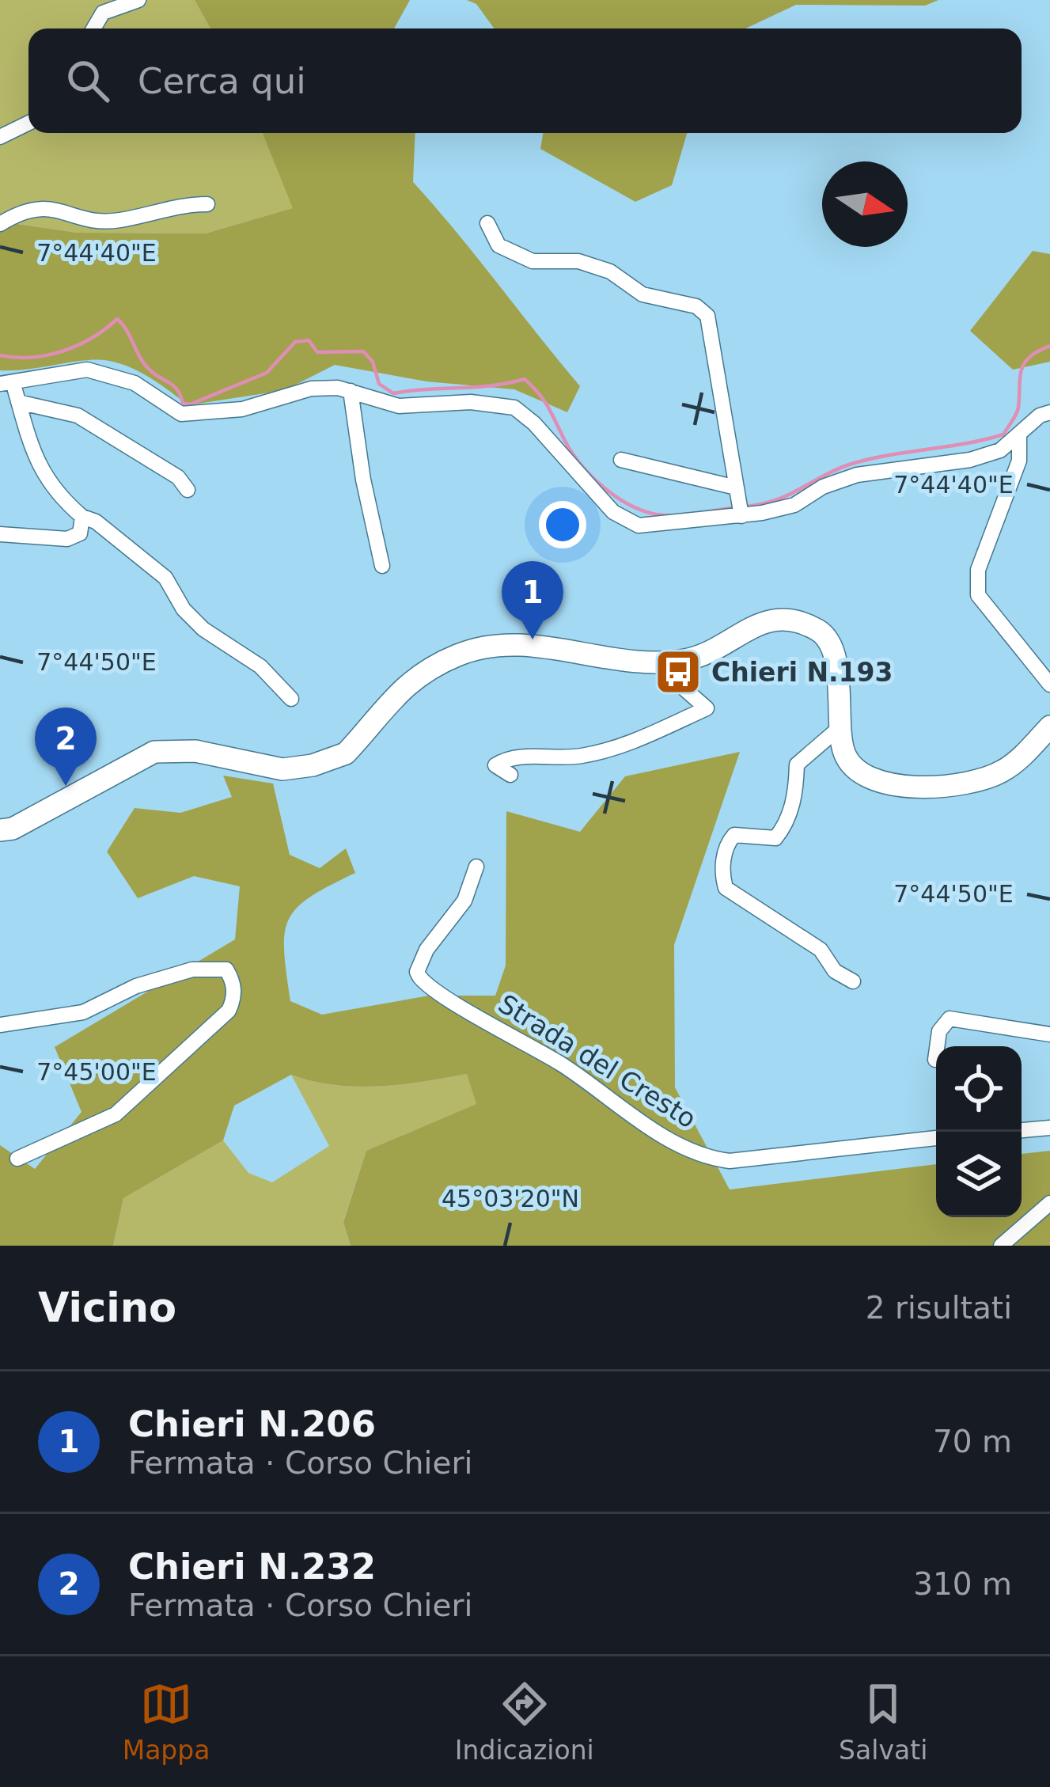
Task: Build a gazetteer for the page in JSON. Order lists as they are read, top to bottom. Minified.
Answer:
{"streets":{"street":["Strada del Cresto"]},"places":{"bus stop":["Chieri N.193"]},"north":"right","page":{"search":"Cerca qui","pins":["1","2"],"heading":["Vicino","2 risultati"],"list":[{"mark":"1","name":"Chieri N.206","note":"Fermata · Corso Chieri","value":"70 m"},{"mark":"2","name":"Chieri N.232","note":"Fermata · Corso Chieri","value":"310 m"}],"nav":["Mappa","Indicazioni","Salvati"]},"coordinates":["7°44'40\"E","7°44'50\"E","7°45'00\"E","45°03'20\"N"]}
